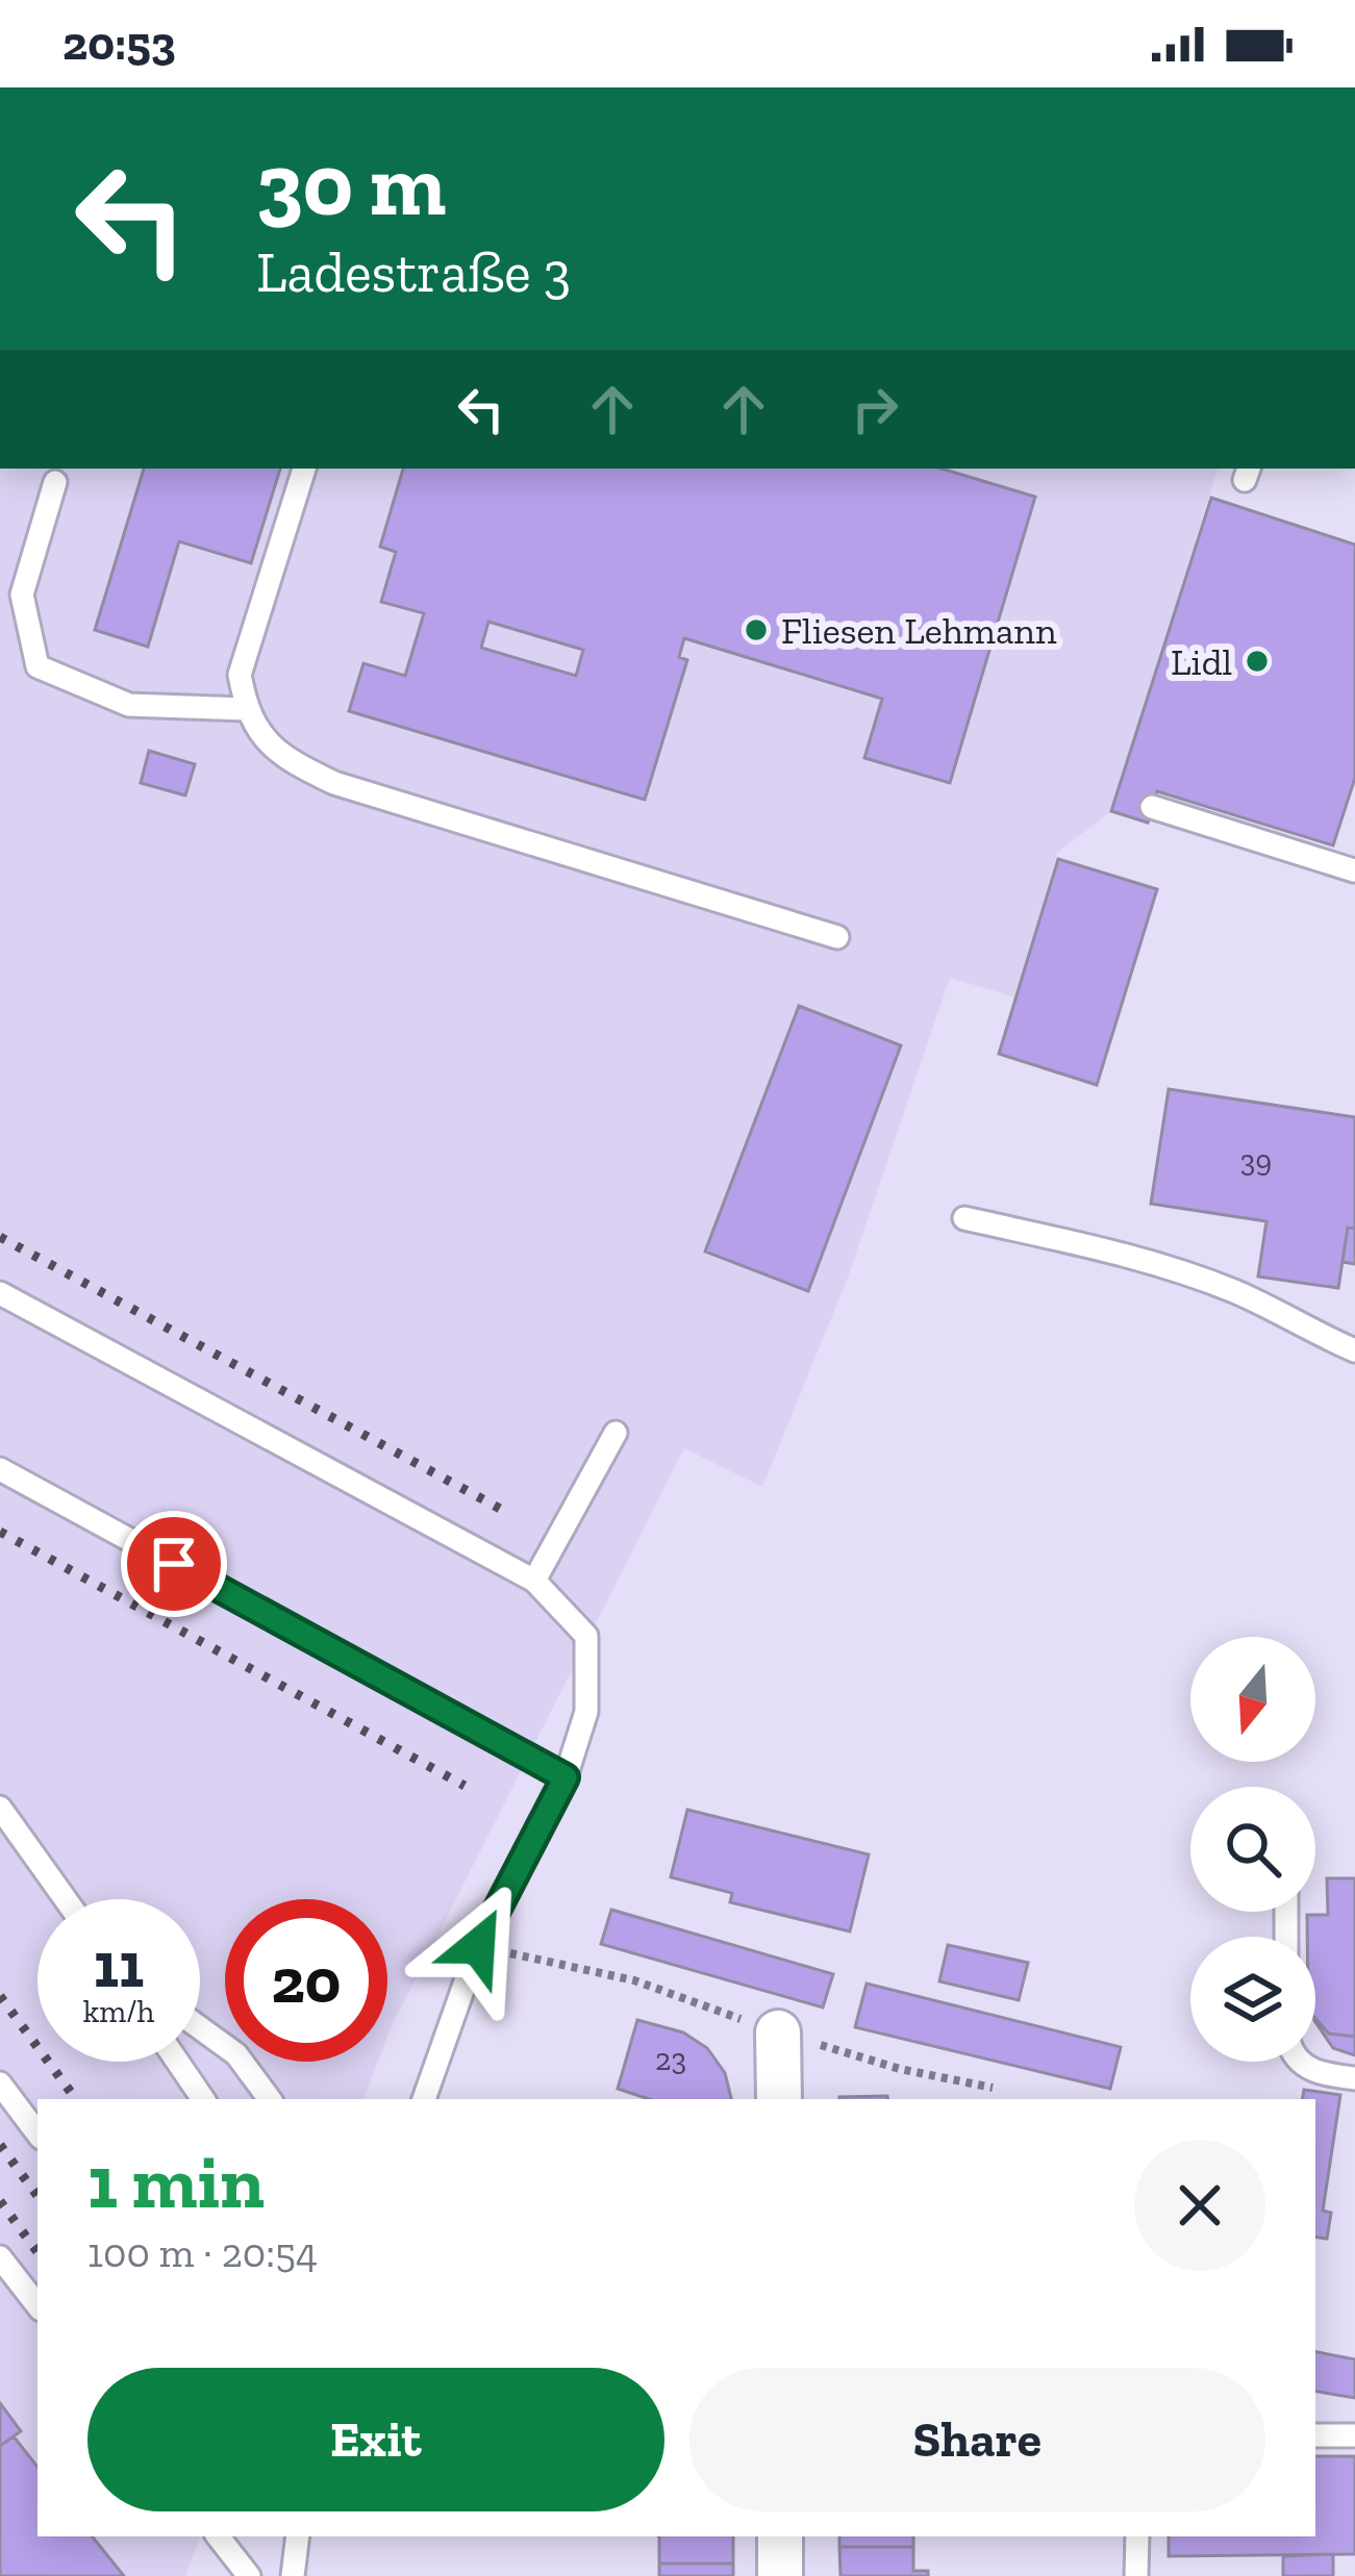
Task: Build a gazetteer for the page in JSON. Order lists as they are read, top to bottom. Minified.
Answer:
{"places":["Fliesen Lehmann","Lidl"],"house_numbers":["39","23"],"north":"bottom","page":{"status":"20:53","turn":["30 m","Ladestraße 3"],"speed":"11 km/h","limit":"20","heading":["1 min","100 m · 20:54"],"buttons":["Exit","Share"]}}
